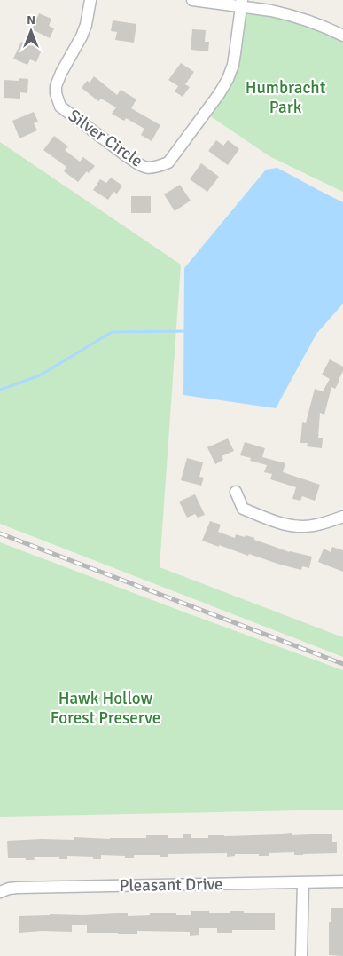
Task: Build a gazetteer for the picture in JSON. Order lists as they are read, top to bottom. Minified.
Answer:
{"streets":{"street":["Silver Circle","Pleasant Drive"]},"parks":["Humbracht Park","Hawk Hollow Forest Preserve"],"north":"top"}
